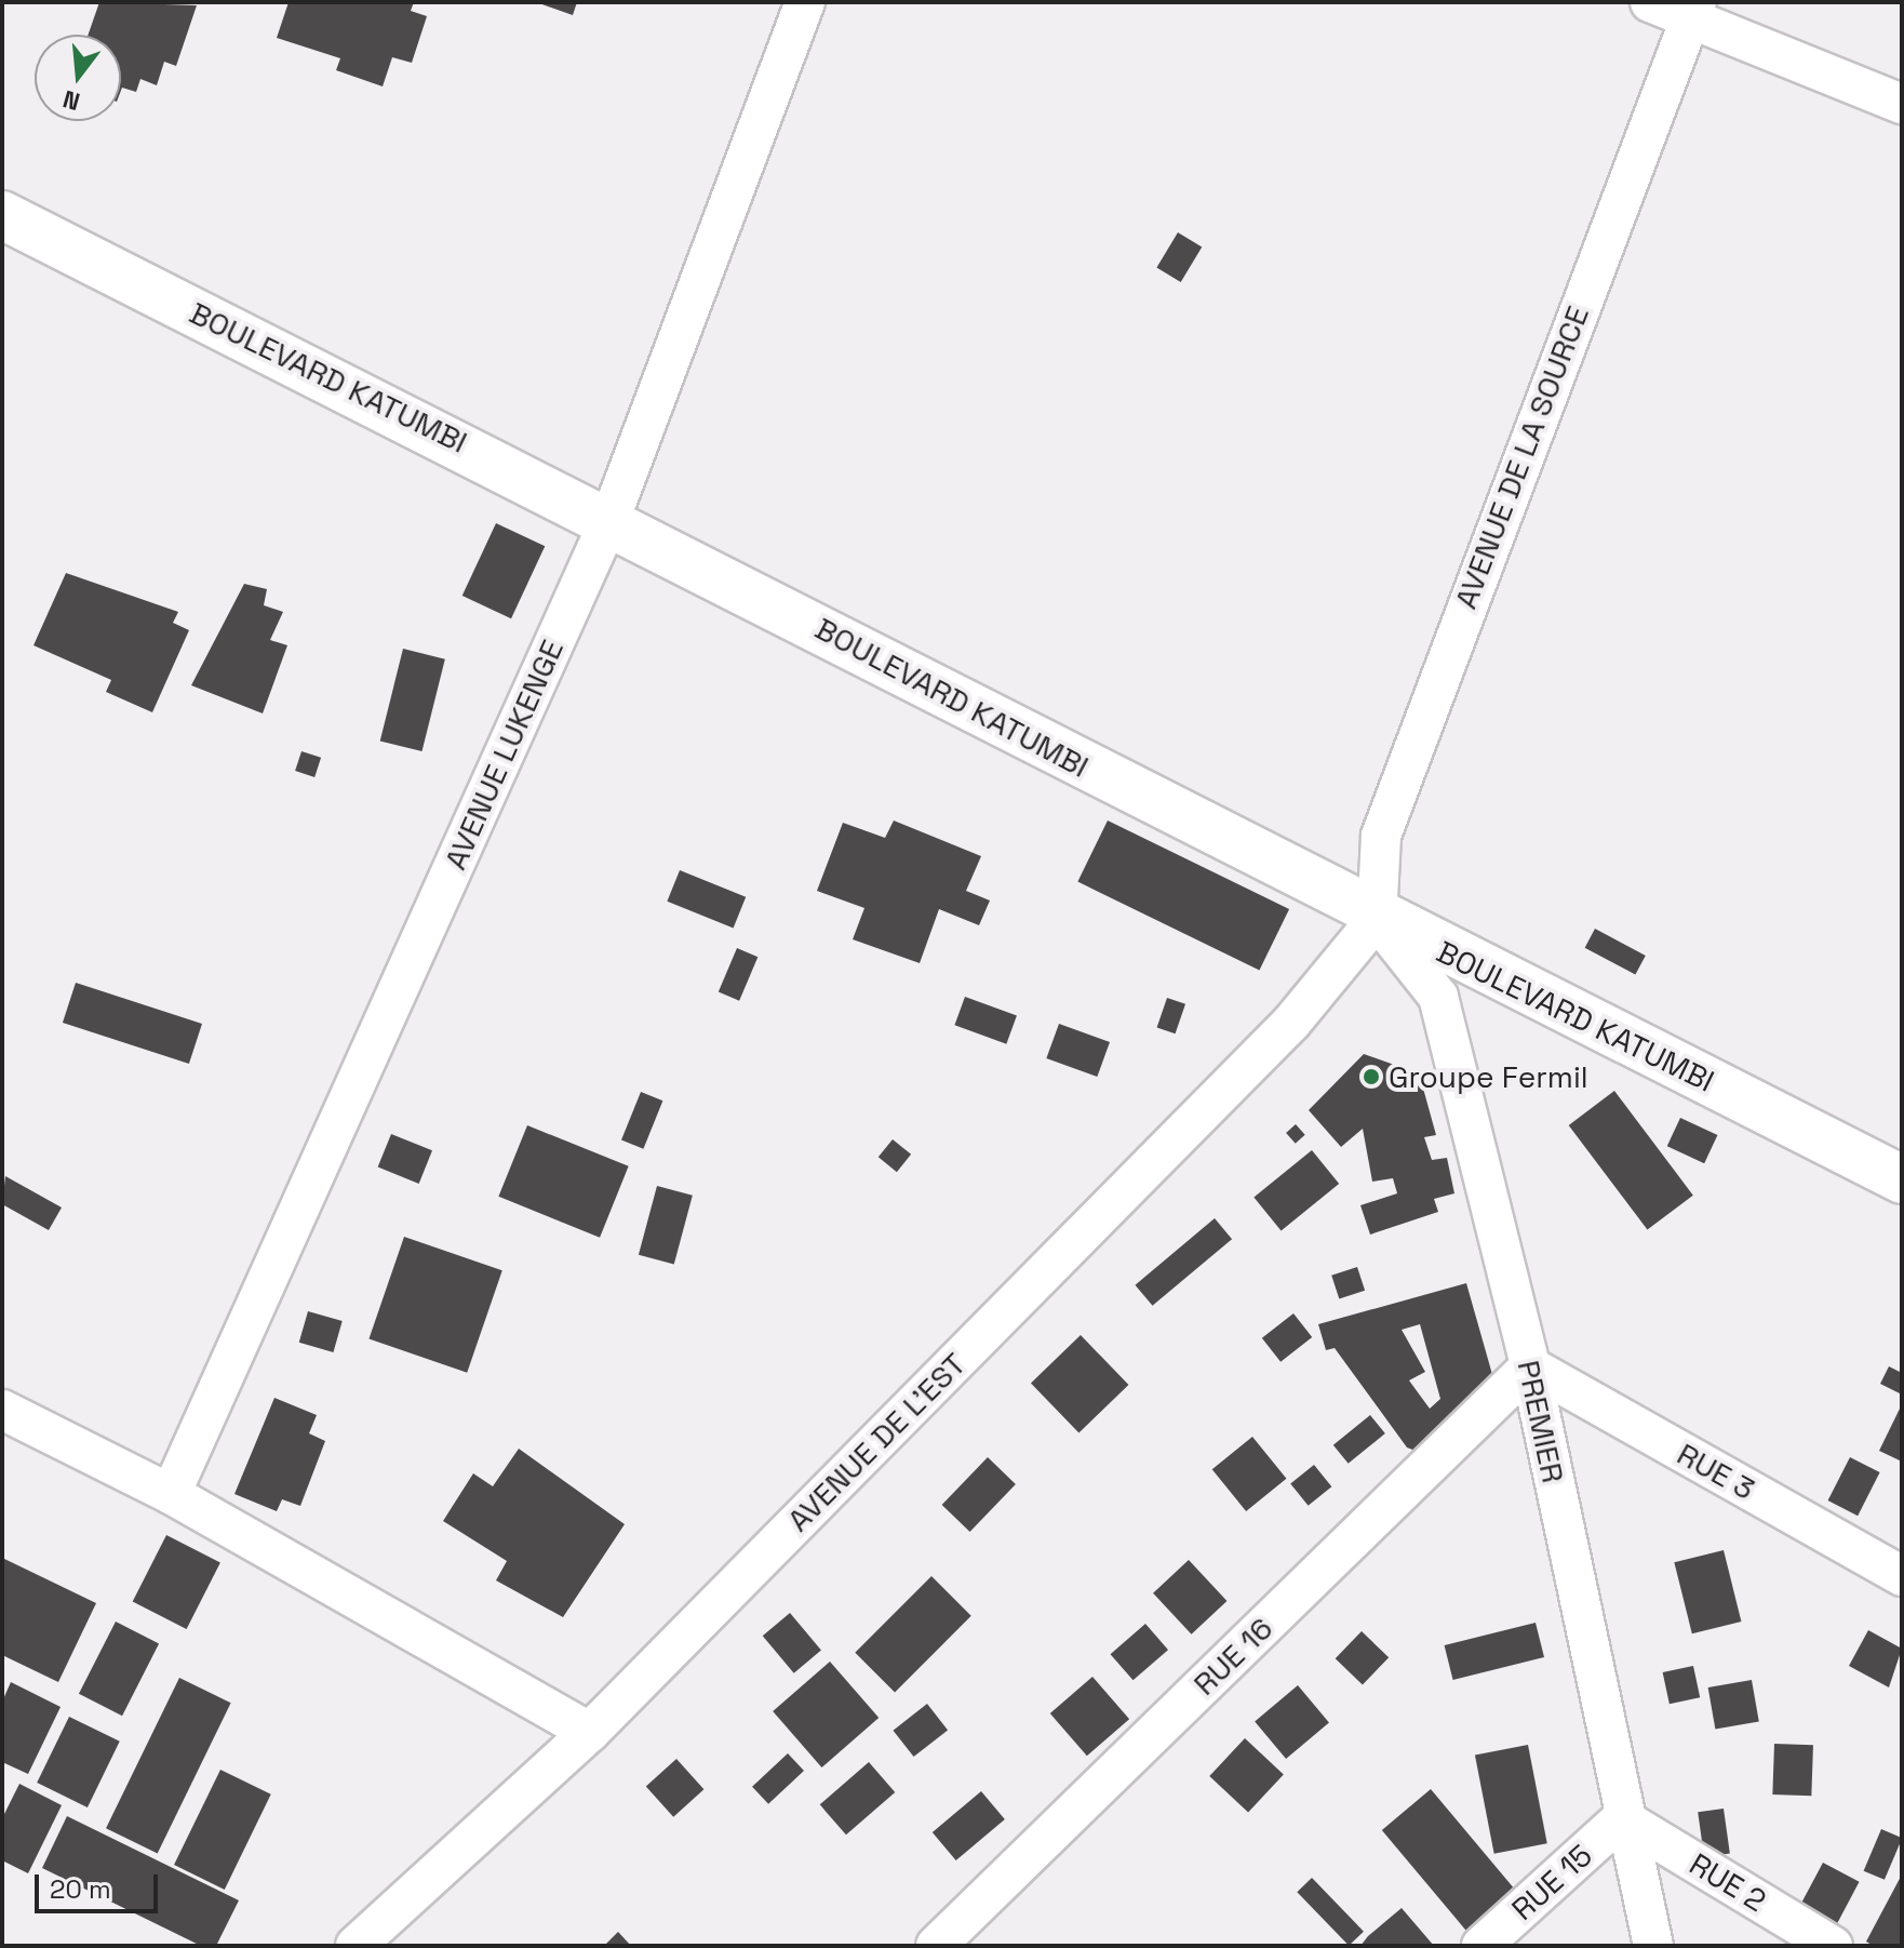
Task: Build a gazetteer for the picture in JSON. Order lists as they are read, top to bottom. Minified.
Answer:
{"streets":{"street":["BOULEVARD KATUMBI","AVENUE DE LA SOURCE","AVENUE LUKENGE","PREMIER","AVENUE DE L'EST","RUE 3","RUE 16","RUE 15","RUE 2"]},"crossings":[["BOULEVARD KATUMBI","AVENUE DE LA SOURCE"],["BOULEVARD KATUMBI","AVENUE LUKENGE"],["BOULEVARD KATUMBI","PREMIER"],["BOULEVARD KATUMBI","AVENUE DE L'EST"],["AVENUE DE LA SOURCE","PREMIER"],["AVENUE DE LA SOURCE","AVENUE DE L'EST"],["PREMIER","AVENUE DE L'EST"],["PREMIER","RUE 3"],["PREMIER","RUE 16"],["PREMIER","RUE 15"],["PREMIER","RUE 2"],["RUE 3","RUE 16"],["RUE 15","RUE 2"]],"places":["Groupe Fermil"],"scale_bar":"20 m","north":"bottom"}
